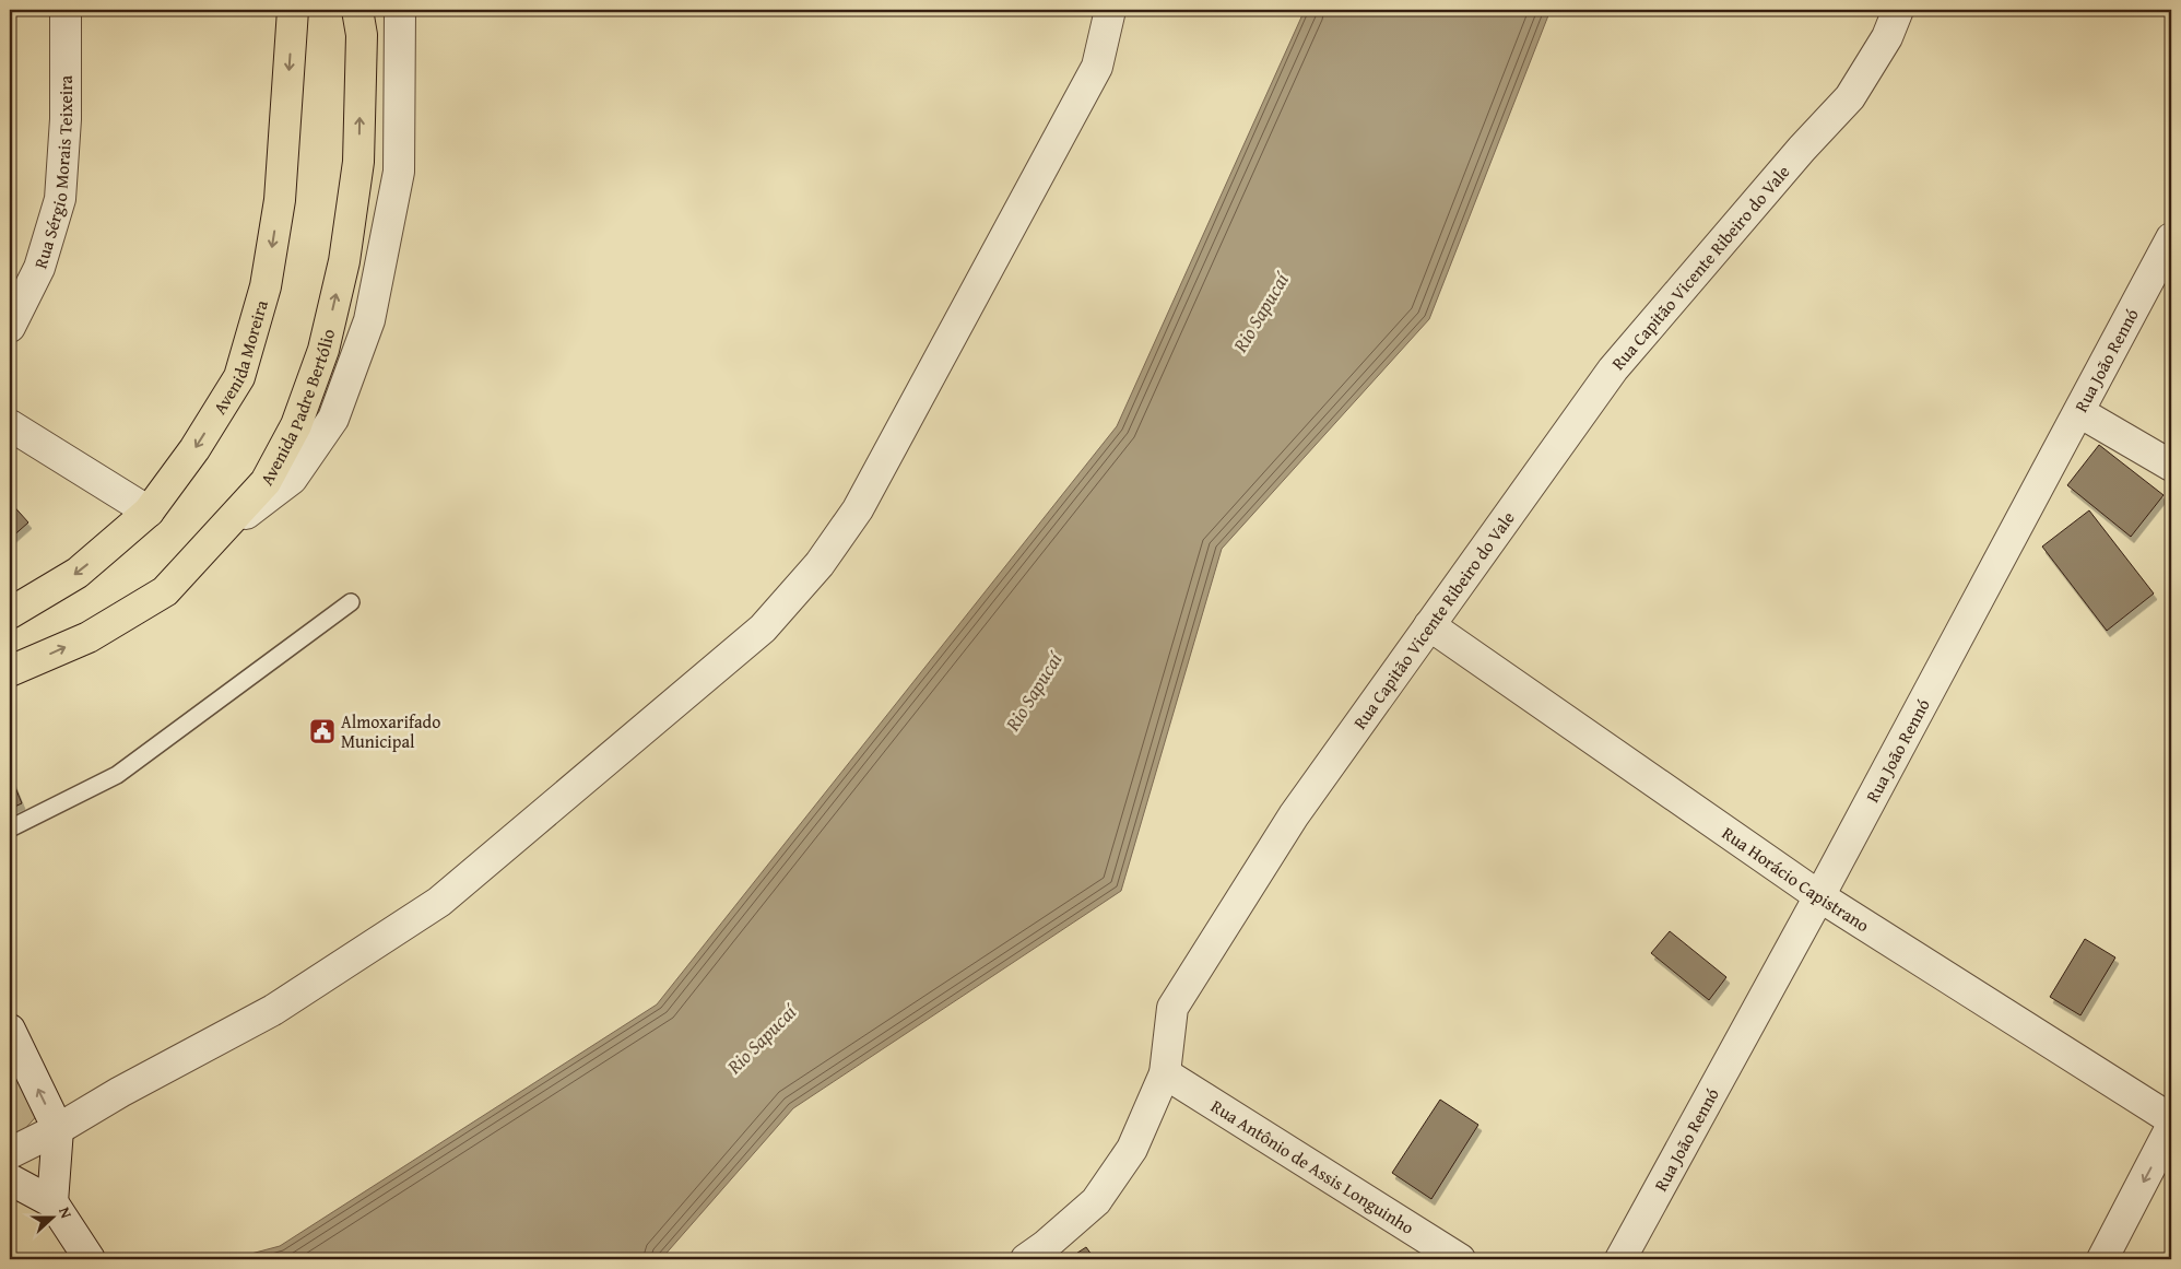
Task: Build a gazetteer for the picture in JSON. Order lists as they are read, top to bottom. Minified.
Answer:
{"streets":{"highway":["Avenida Moreira","Avenida Padre Bertólio"],"street":["Rua Sérgio Morais Teixeira","Rua Capitão Vicente Ribeiro do Vale","Rua João Rennó","Rua Horácio Capistrano","Rua Antônio de Assis Longuinho"]},"crossings":[["Rua Capitão Vicente Ribeiro do Vale","Rua Horácio Capistrano"],["Rua Capitão Vicente Ribeiro do Vale","Rua Antônio de Assis Longuinho"],["Rua João Rennó","Rua Horácio Capistrano"]],"one_way":["Avenida Moreira","Avenida Padre Bertólio"],"water":["Rio Sapucaí"],"places":{"public building":["Almoxarifado Municipal"]},"north":"right"}
